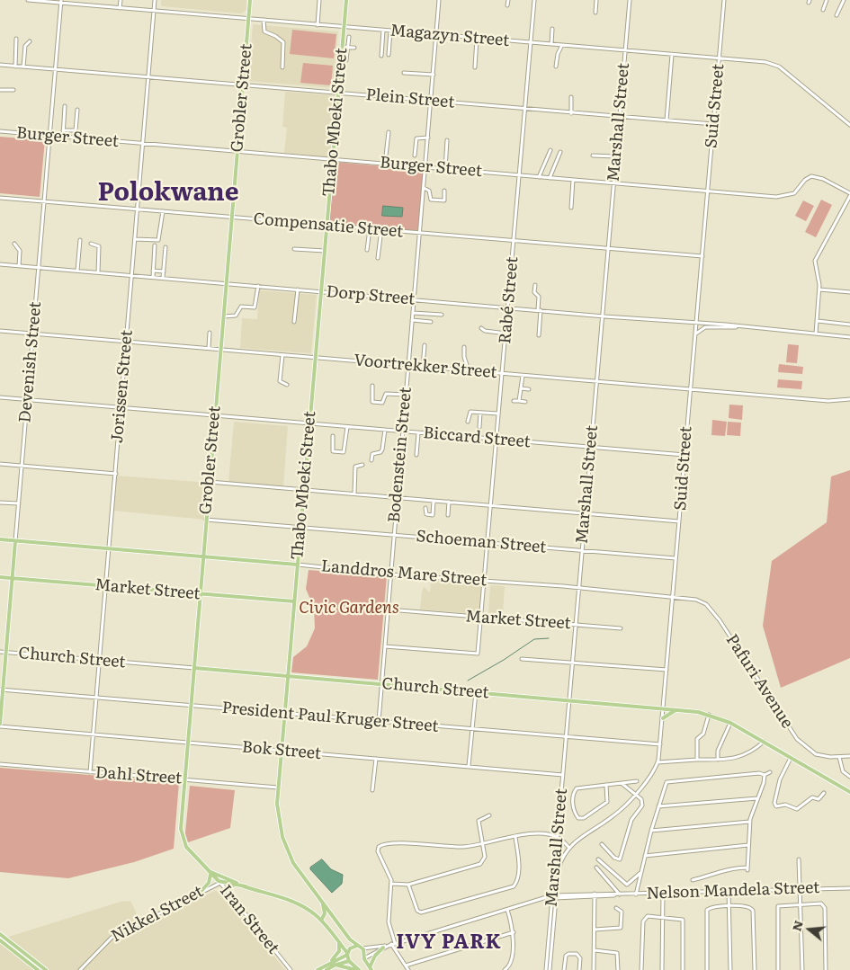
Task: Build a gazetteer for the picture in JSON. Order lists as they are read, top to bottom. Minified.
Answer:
{"streets":{"main road":["Grobler Street","Thabo Mbeki Street","Devenish Street","Landdros Mare Street","Market Street","Church Street","Iran Street"],"street":["Magazyn Street","Plein Street","Suid Street","Marshall Street","Burger Street","Compensatie Street","Dorp Street","Rabé Street","Voortrekker Street","Jorissen Street","Biccard Street","Bodenstein Street","Schoeman Street","Pafuri Avenue","President Paul Kruger Street","Bok Street","Dahl Street","Nelson Mandela Street","Nikkel Street"]},"crossings":[["Magazyn Street","Grobler Street"],["Magazyn Street","Suid Street"],["Magazyn Street","Thabo Mbeki Street"],["Magazyn Street","Marshall Street"],["Magazyn Street","Rabé Street"],["Magazyn Street","Devenish Street"],["Magazyn Street","Jorissen Street"],["Magazyn Street","Bodenstein Street"],["Grobler Street","Plein Street"],["Grobler Street","Burger Street"],["Grobler Street","Compensatie Street"],["Grobler Street","Dorp Street"],["Grobler Street","Voortrekker Street"],["Grobler Street","Biccard Street"],["Grobler Street","Schoeman Street"],["Grobler Street","Landdros Mare Street"],["Grobler Street","Market Street"],["Grobler Street","Church Street"],["Grobler Street","President Paul Kruger Street"],["Grobler Street","Bok Street"],["Grobler Street","Dahl Street"],["Grobler Street","Iran Street"],["Plein Street","Suid Street"],["Plein Street","Thabo Mbeki Street"],["Plein Street","Marshall Street"],["Plein Street","Rabé Street"],["Plein Street","Devenish Street"],["Plein Street","Jorissen Street"],["Plein Street","Bodenstein Street"],["Suid Street","Burger Street"],["Suid Street","Compensatie Street"],["Suid Street","Dorp Street"],["Suid Street","Voortrekker Street"],["Suid Street","Biccard Street"],["Suid Street","Schoeman Street"],["Suid Street","Landdros Mare Street"],["Suid Street","Church Street"],["Suid Street","Pafuri Avenue"],["Suid Street","President Paul Kruger Street"],["Thabo Mbeki Street","Burger Street"],["Thabo Mbeki Street","Compensatie Street"],["Thabo Mbeki Street","Dorp Street"],["Thabo Mbeki Street","Voortrekker Street"],["Thabo Mbeki Street","Biccard Street"],["Thabo Mbeki Street","Schoeman Street"],["Thabo Mbeki Street","Landdros Mare Street"],["Thabo Mbeki Street","Market Street"],["Thabo Mbeki Street","Church Street"],["Thabo Mbeki Street","President Paul Kruger Street"],["Thabo Mbeki Street","Bok Street"],["Thabo Mbeki Street","Dahl Street"],["Thabo Mbeki Street","Nelson Mandela Street"],["Marshall Street","Burger Street"],["Marshall Street","Compensatie Street"],["Marshall Street","Dorp Street"],["Marshall Street","Voortrekker Street"],["Marshall Street","Biccard Street"],["Marshall Street","Schoeman Street"],["Marshall Street","Landdros Mare Street"],["Marshall Street","Market Street"],["Marshall Street","Church Street"],["Marshall Street","President Paul Kruger Street"],["Marshall Street","Bok Street"],["Marshall Street","Nelson Mandela Street"],["Burger Street","Rabé Street"],["Burger Street","Devenish Street"],["Burger Street","Jorissen Street"],["Burger Street","Bodenstein Street"],["Compensatie Street","Rabé Street"],["Compensatie Street","Devenish Street"],["Compensatie Street","Jorissen Street"],["Compensatie Street","Bodenstein Street"],["Dorp Street","Rabé Street"],["Dorp Street","Devenish Street"],["Dorp Street","Jorissen Street"],["Dorp Street","Bodenstein Street"],["Rabé Street","Voortrekker Street"],["Rabé Street","Biccard Street"],["Rabé Street","Bodenstein Street"],["Rabé Street","Schoeman Street"],["Rabé Street","Landdros Mare Street"],["Rabé Street","Market Street"],["Devenish Street","Voortrekker Street"],["Devenish Street","Biccard Street"],["Devenish Street","Landdros Mare Street"],["Devenish Street","Market Street"],["Devenish Street","Church Street"],["Devenish Street","President Paul Kruger Street"],["Devenish Street","Bok Street"],["Voortrekker Street","Jorissen Street"],["Voortrekker Street","Bodenstein Street"],["Jorissen Street","Biccard Street"],["Jorissen Street","Landdros Mare Street"],["Jorissen Street","Market Street"],["Jorissen Street","Church Street"],["Jorissen Street","President Paul Kruger Street"],["Jorissen Street","Bok Street"],["Jorissen Street","Dahl Street"],["Biccard Street","Bodenstein Street"],["Bodenstein Street","Schoeman Street"],["Bodenstein Street","Landdros Mare Street"],["Bodenstein Street","Market Street"],["Bodenstein Street","Church Street"],["Bodenstein Street","President Paul Kruger Street"],["Landdros Mare Street","Pafuri Avenue"],["Nikkel Street","Iran Street"]],"districts":["Polokwane","IVY PARK"],"parks":["Civic Gardens"],"north":"left"}
